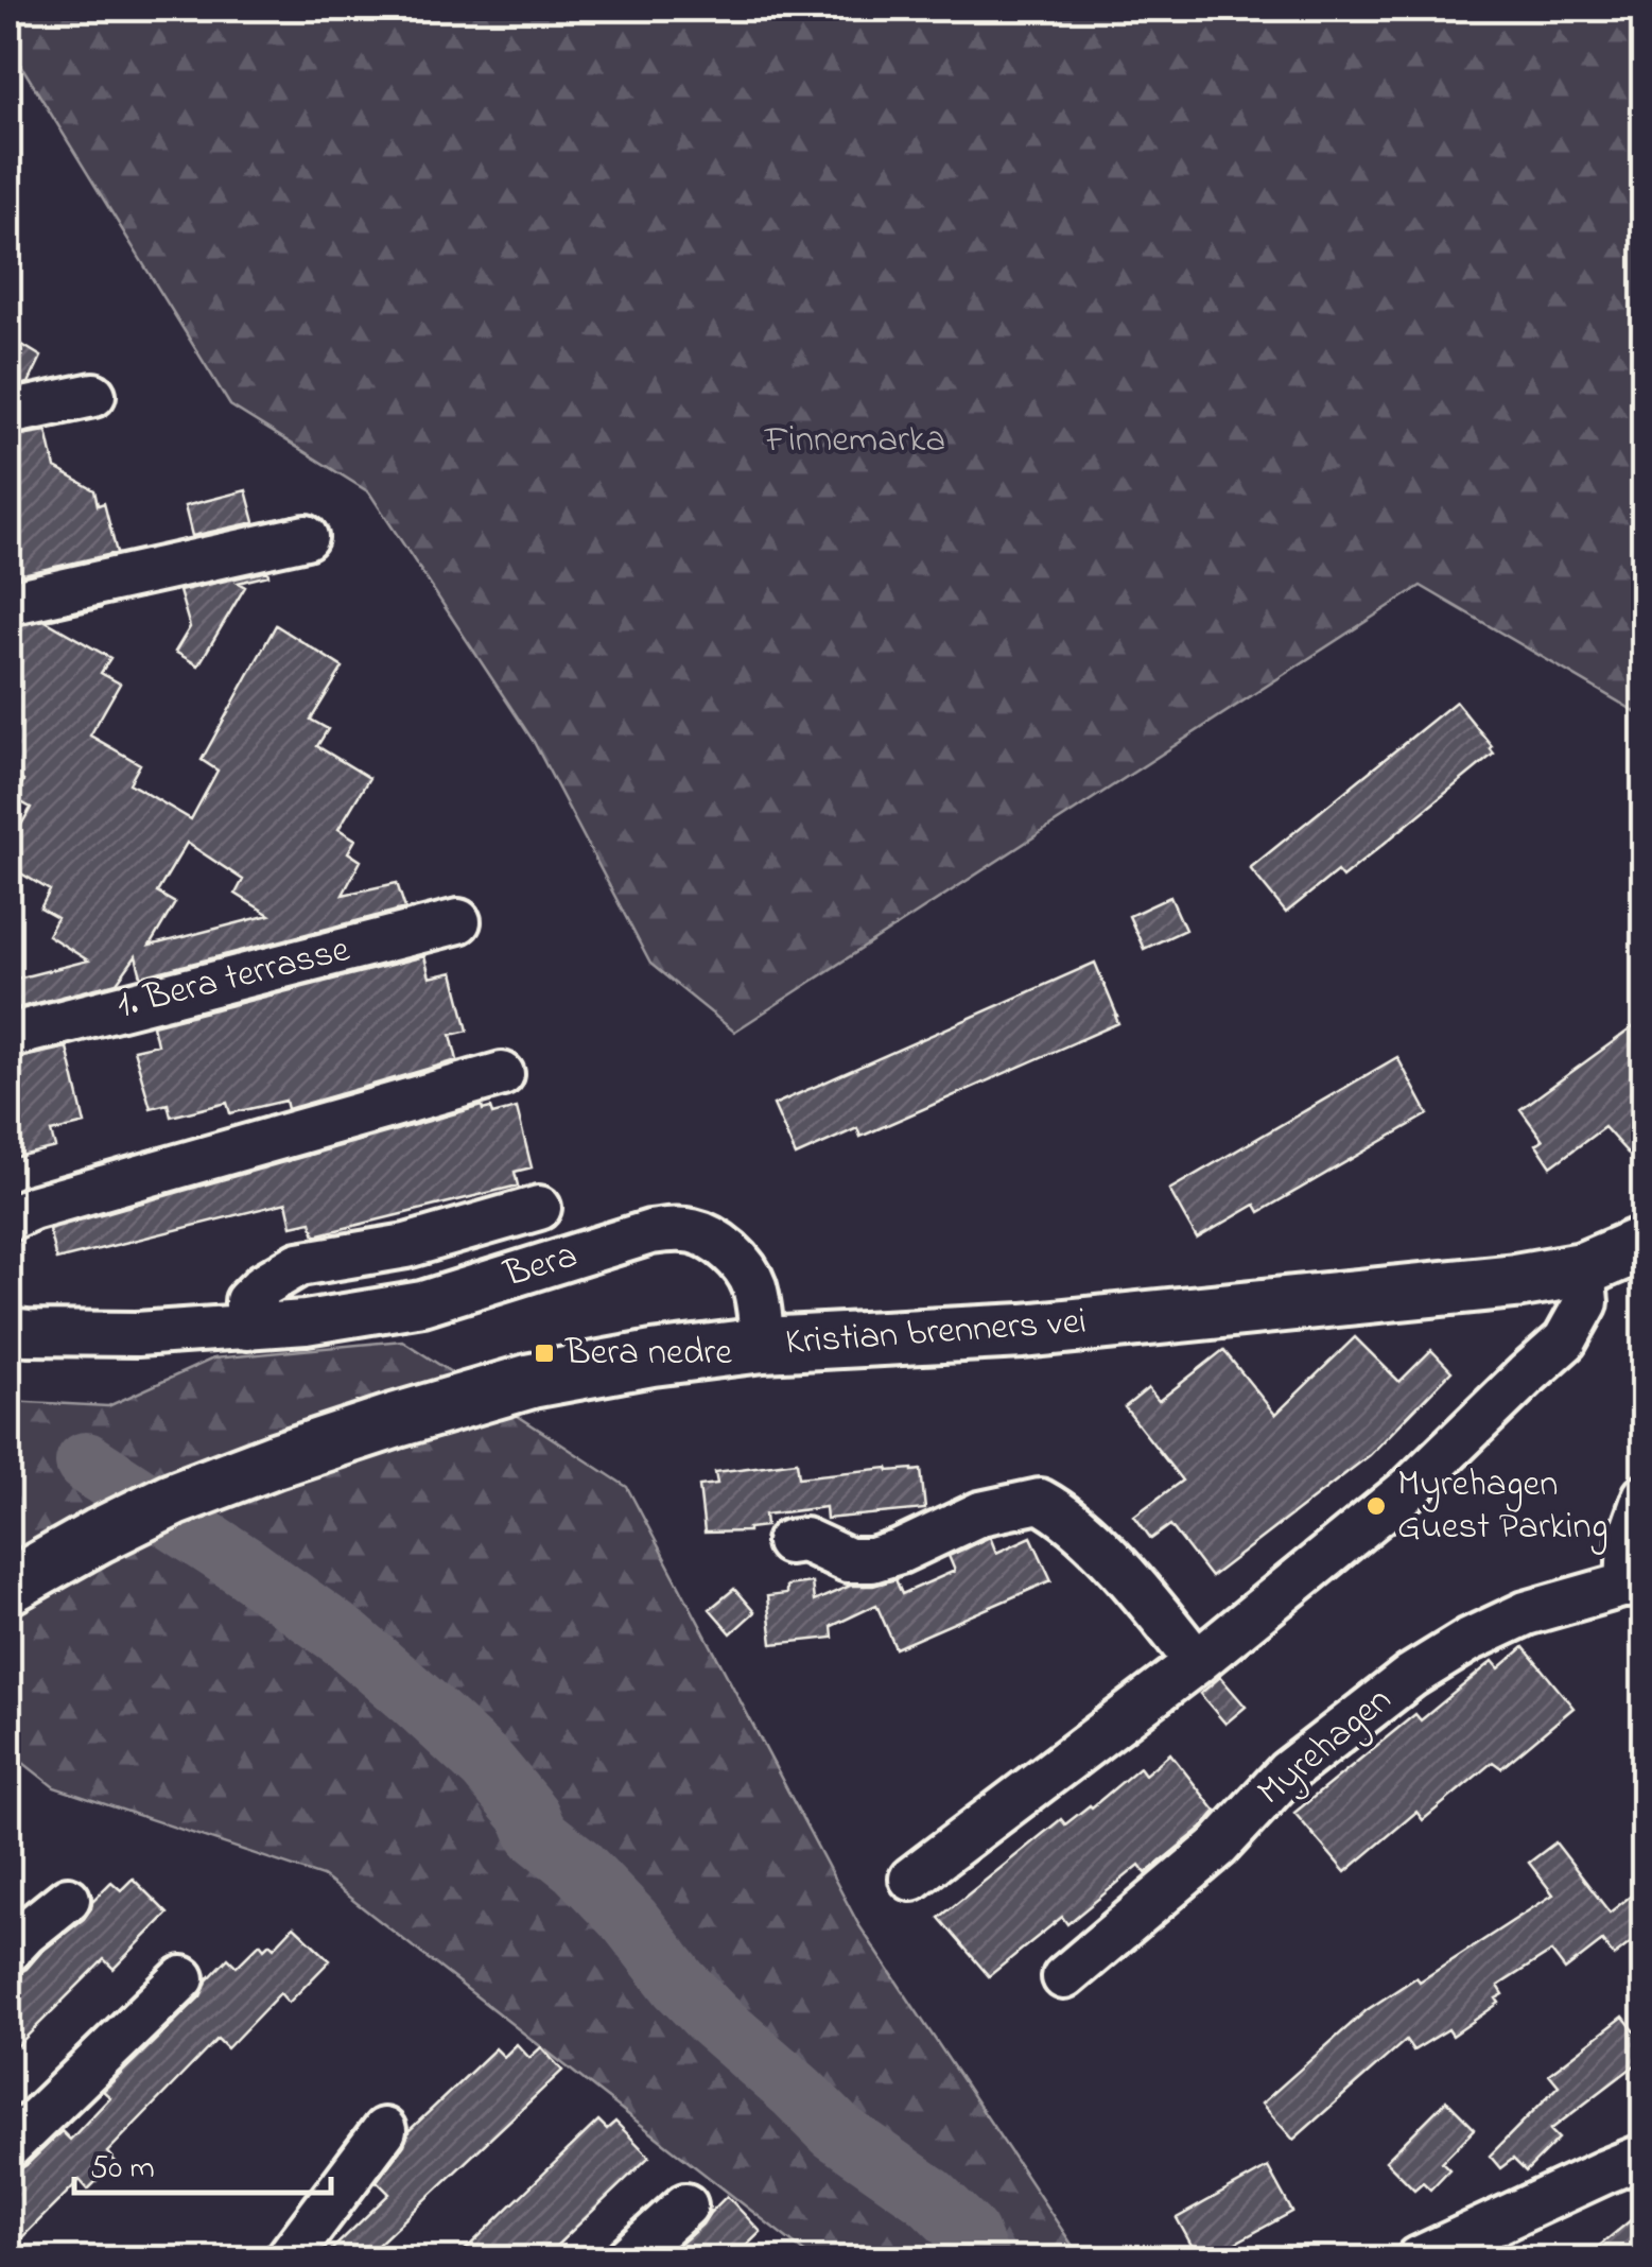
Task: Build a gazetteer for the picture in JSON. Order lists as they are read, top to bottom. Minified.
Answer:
{"streets":{"main road":["Kristian brenners vei"],"street":["1. Bera terrasse","Bera","Myrehagen"]},"crossings":[["Bera","Kristian brenners vei"]],"parks":["Finnemarka"],"places":{"transit":["Bera nedre"],"other":["Myrehagen Guest Parking"]},"scale_bar":"50 m"}
